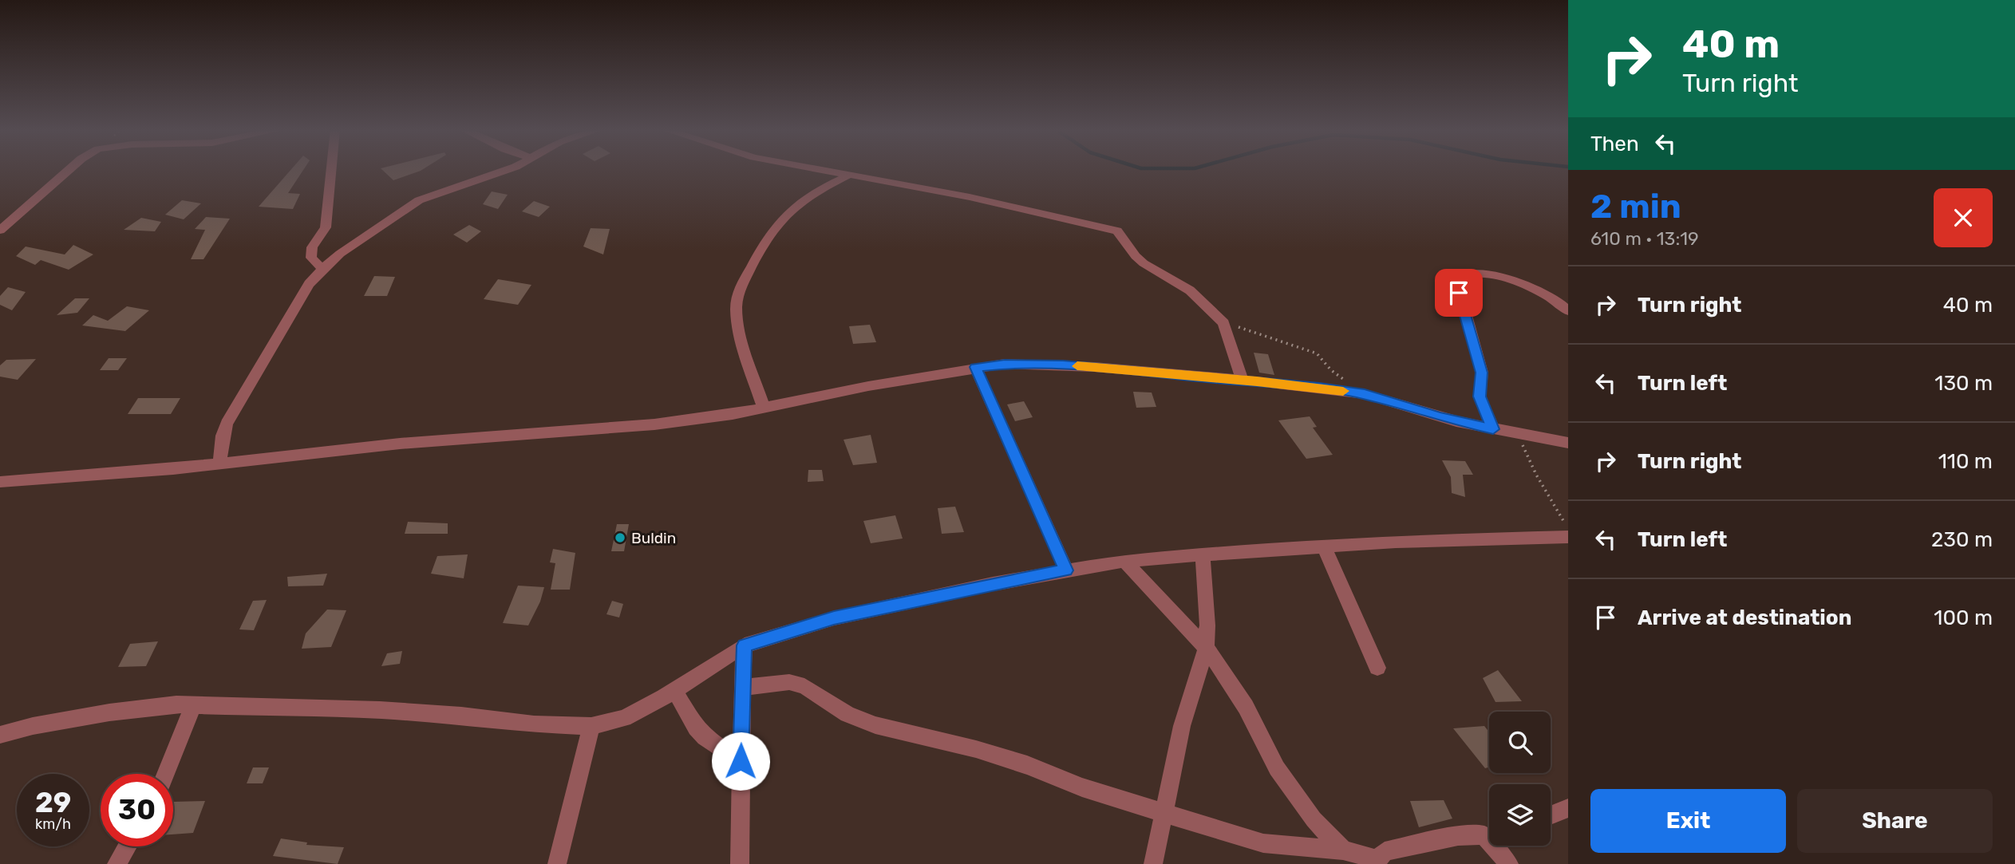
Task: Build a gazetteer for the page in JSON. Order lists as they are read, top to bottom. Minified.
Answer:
{"places":["Buldin"],"page":{"turn":["40 m","Turn right"],"then":"Then","heading":["2 min","610 m · 13:19"],"list":[{"name":"Turn right","value":"40 m"},{"name":"Turn left","value":"130 m"},{"name":"Turn right","value":"110 m"},{"name":"Turn left","value":"230 m"},{"name":"Arrive at destination","value":"100 m"}],"speed":"29 km/h","limit":"30","buttons":["Exit","Share"]}}
